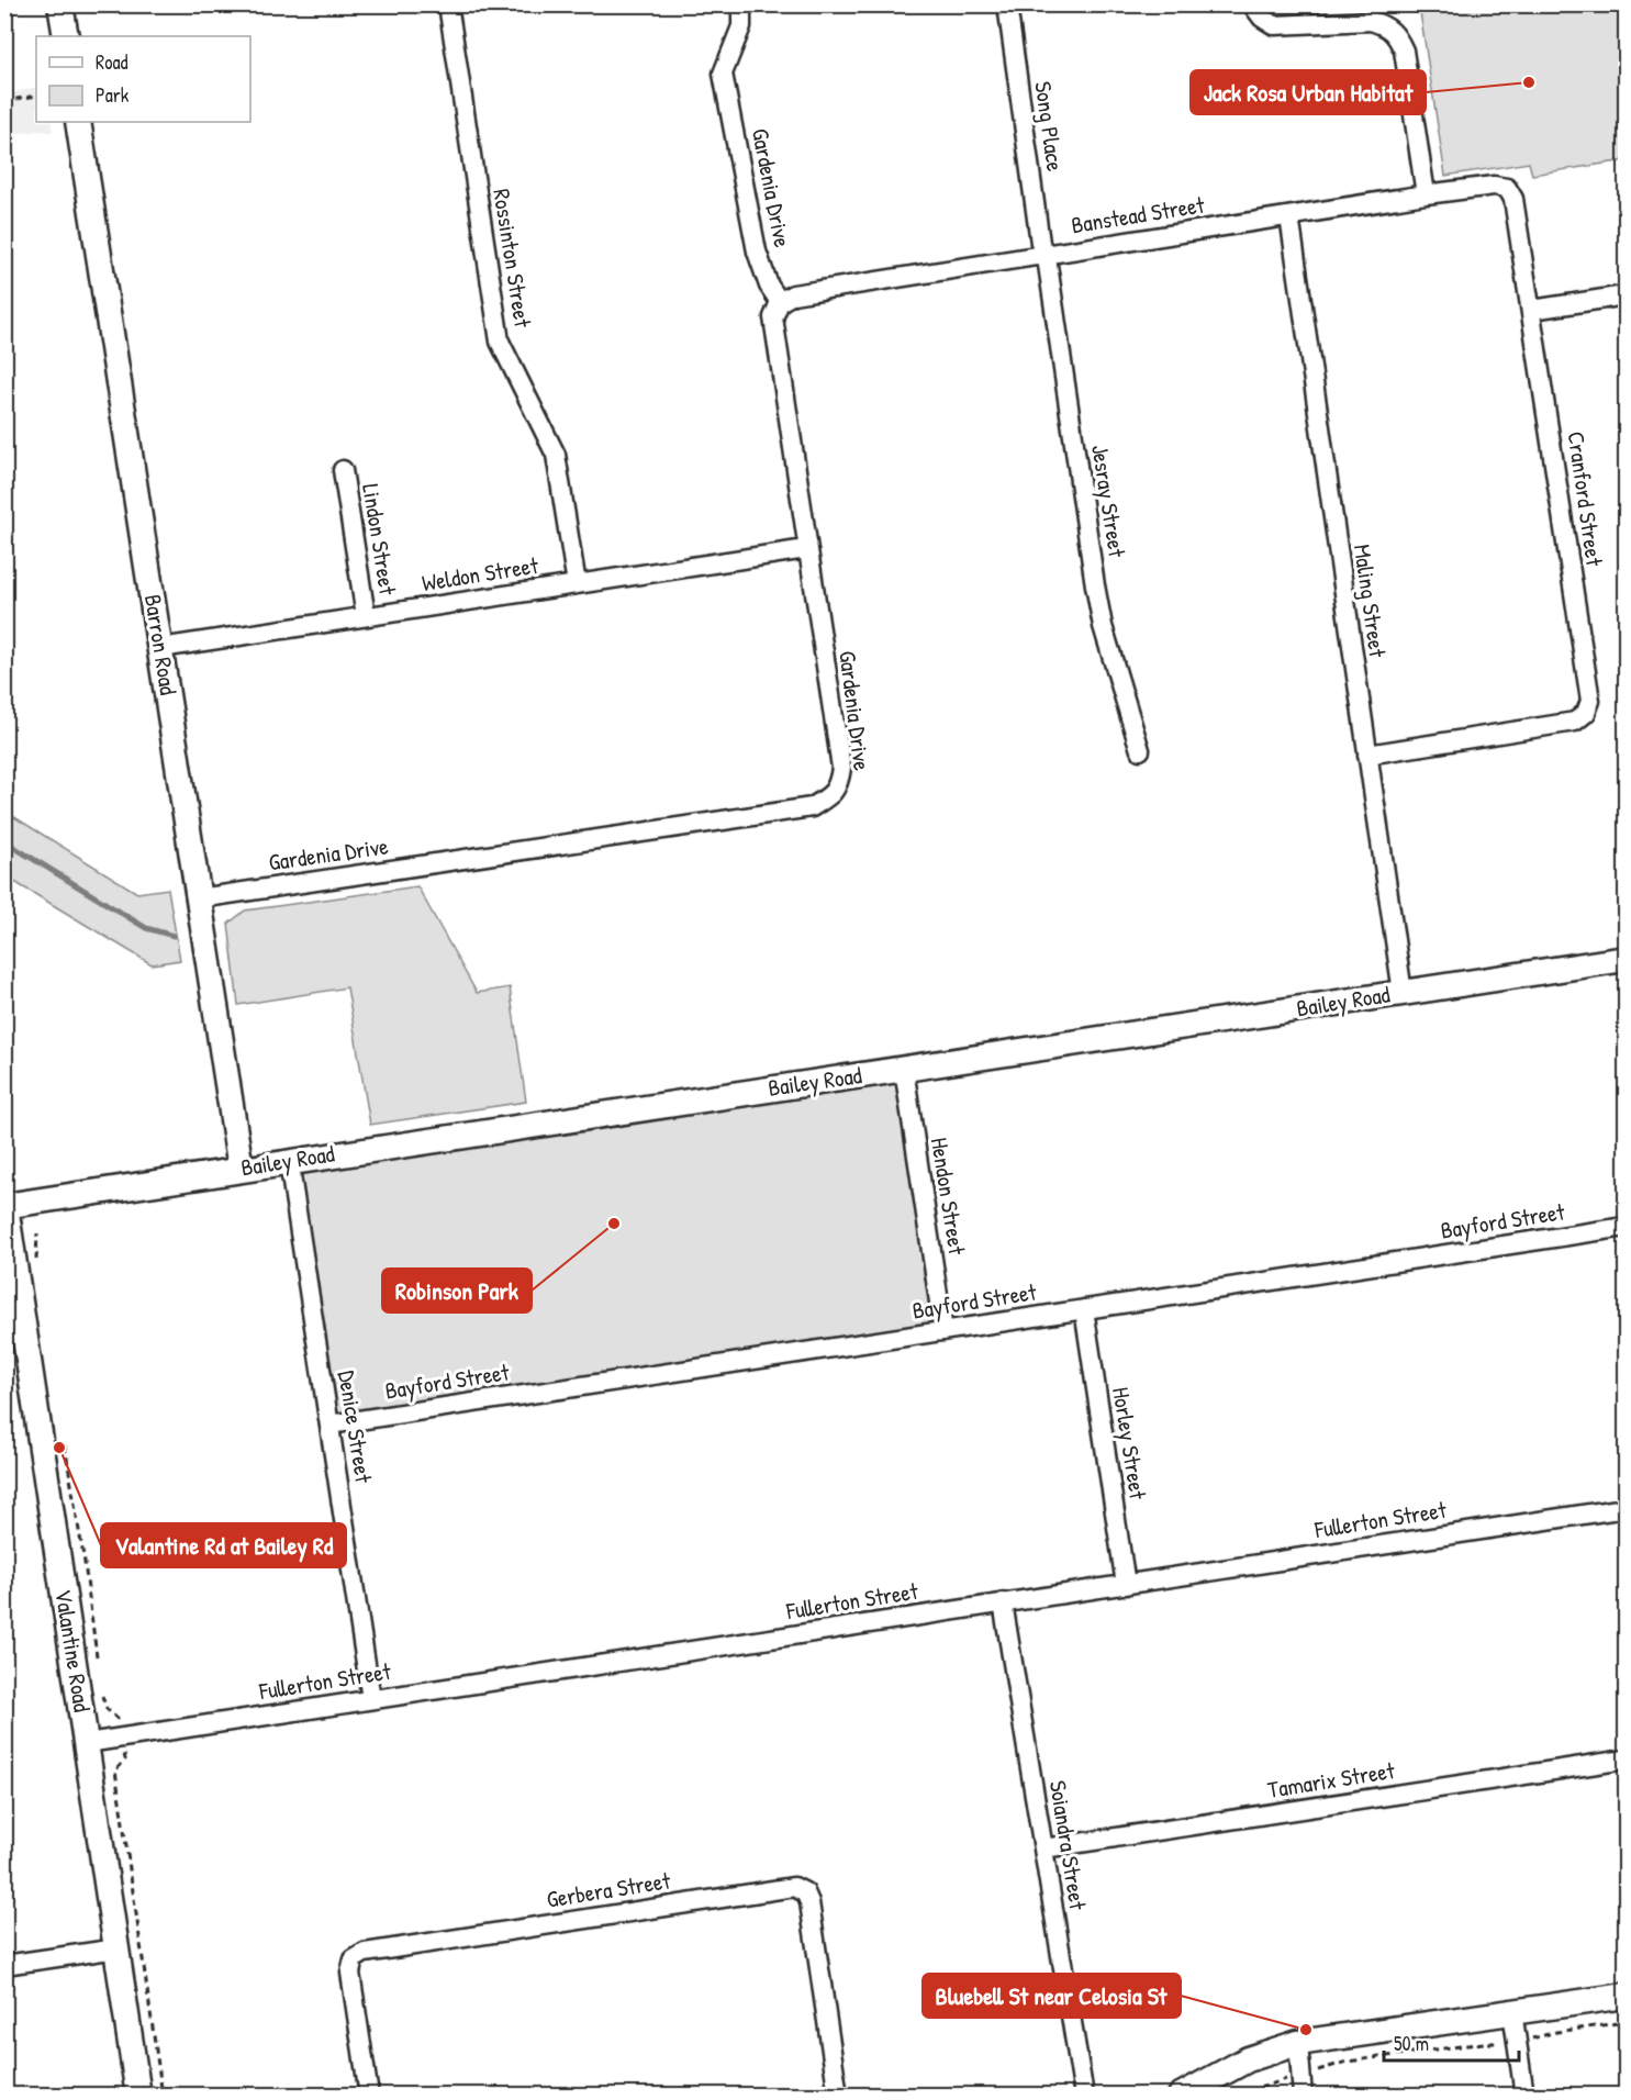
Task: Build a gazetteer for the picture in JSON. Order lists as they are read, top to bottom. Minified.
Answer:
{"streets":{"street":["Song Place","Gardenia Drive","Banstead Street","Rossinton Street","Cranford Street","Jesray Street","Lindon Street","Weldon Street","Maling Street","Barron Road","Bailey Road","Hendon Street","Bayford Street","Denice Street","Horley Street","Fullerton Street","Valantine Road","Tamarix Street","Soiandra Street","Gerbera Street"]},"crossings":[["Song Place","Banstead Street"],["Song Place","Jesray Street"],["Gardenia Drive","Banstead Street"],["Gardenia Drive","Weldon Street"],["Gardenia Drive","Barron Road"],["Banstead Street","Cranford Street"],["Banstead Street","Jesray Street"],["Banstead Street","Maling Street"],["Rossinton Street","Weldon Street"],["Cranford Street","Maling Street"],["Lindon Street","Weldon Street"],["Weldon Street","Barron Road"],["Maling Street","Bailey Road"],["Barron Road","Bailey Road"],["Bailey Road","Hendon Street"],["Bailey Road","Denice Street"],["Bailey Road","Valantine Road"],["Hendon Street","Bayford Street"],["Bayford Street","Denice Street"],["Bayford Street","Horley Street"],["Denice Street","Fullerton Street"],["Horley Street","Fullerton Street"],["Fullerton Street","Valantine Road"],["Fullerton Street","Soiandra Street"],["Tamarix Street","Soiandra Street"]],"places":["Jack Rosa Urban Habitat","Robinson Park","Valantine Rd at Bailey Rd","Bluebell St near Celosia St"],"legend":["Road","Park"],"scale_bar":"50 m"}
